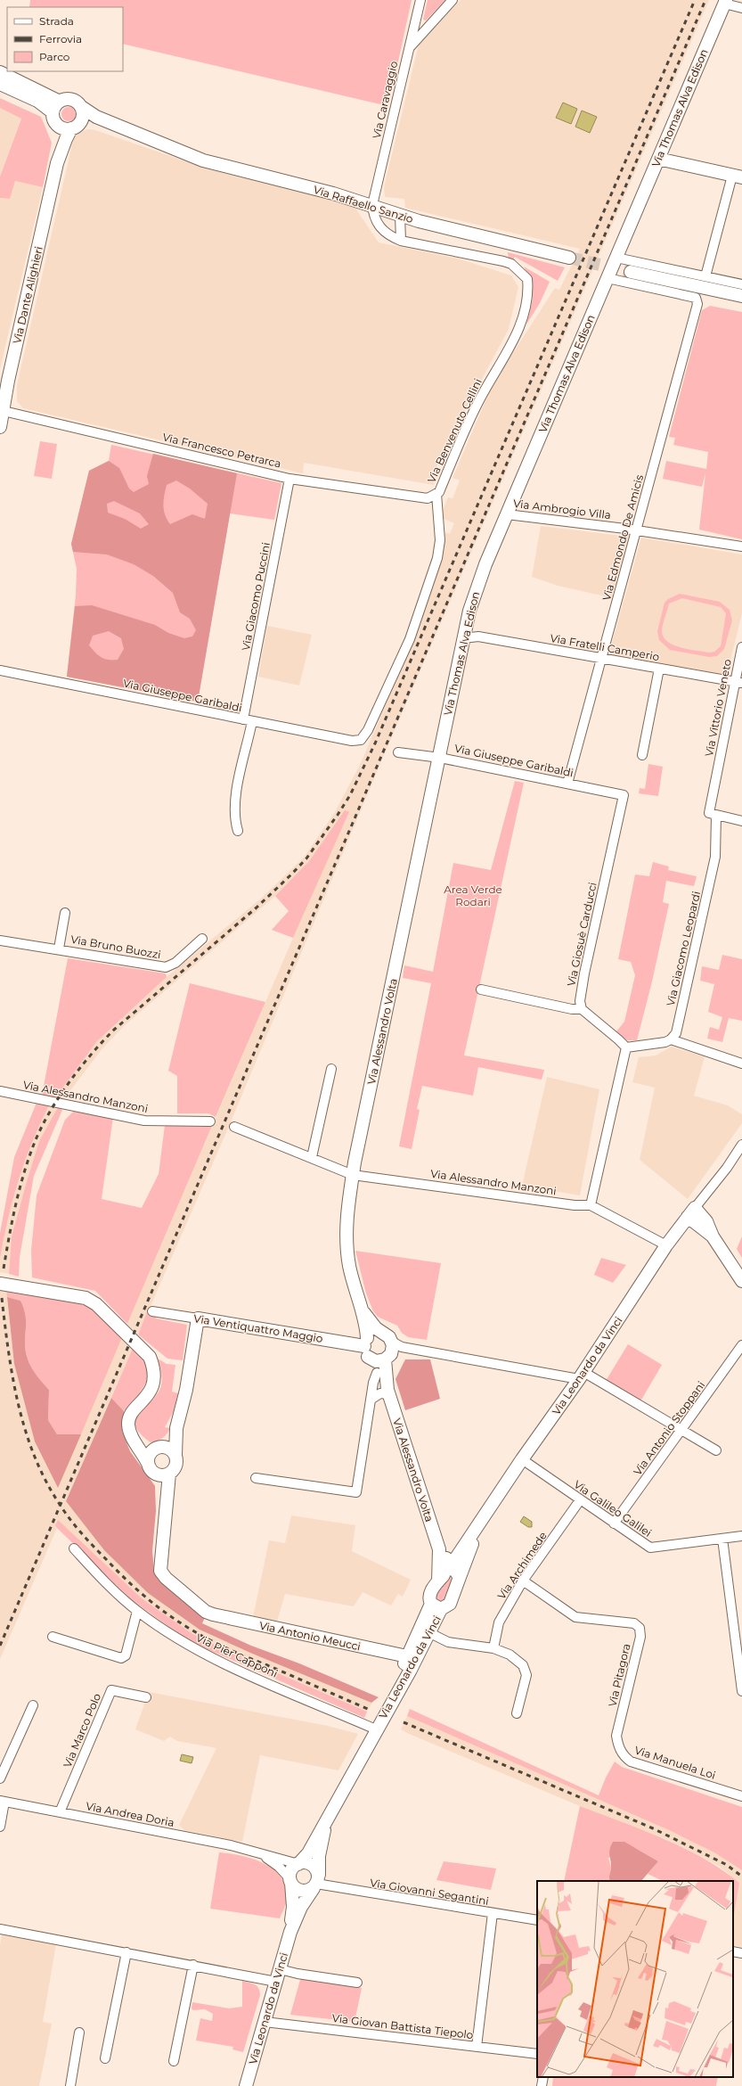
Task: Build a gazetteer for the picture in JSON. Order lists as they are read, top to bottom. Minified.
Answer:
{"streets":{"street":["Via Caravaggio","Via Thomas Alva Edison","Via Raffaello Sanzio","Via Dante Alighieri","Via Benvenuto Cellini","Via Francesco Petrarca","Via Ambrogio Villa","Via Edmondo De Amicis","Via Giacomo Puccini","Via Fratelli Camperio","Via Giuseppe Garibaldi","Via Vittorio Veneto","Via Giosuè Carducci","Via Bruno Buozzi","Via Giacomo Leopardi","Via Alessandro Volta","Via Alessandro Manzoni","Via Ventiquattro Maggio","Via Leonardo da Vinci","Via Antonio Stoppani","Via Galileo Galilei","Via Archimede","Via Antonio Meucci","Via Pier Capponi","Via Pitagora","Via Marco Polo","Via Manuela Loi","Via Andrea Doria","Via Giovanni Segantini","Via Giovan Battista Tiepolo"]},"crossings":[["Via Caravaggio","Via Raffaello Sanzio"],["Via Caravaggio","Via Benvenuto Cellini"],["Via Thomas Alva Edison","Via Ambrogio Villa"],["Via Thomas Alva Edison","Via Edmondo De Amicis"],["Via Thomas Alva Edison","Via Fratelli Camperio"],["Via Thomas Alva Edison","Via Giuseppe Garibaldi"],["Via Thomas Alva Edison","Via Alessandro Volta"],["Via Raffaello Sanzio","Via Dante Alighieri"],["Via Raffaello Sanzio","Via Benvenuto Cellini"],["Via Dante Alighieri","Via Francesco Petrarca"],["Via Benvenuto Cellini","Via Francesco Petrarca"],["Via Benvenuto Cellini","Via Giuseppe Garibaldi"],["Via Francesco Petrarca","Via Giacomo Puccini"],["Via Ambrogio Villa","Via Edmondo De Amicis"],["Via Edmondo De Amicis","Via Fratelli Camperio"],["Via Edmondo De Amicis","Via Giuseppe Garibaldi"],["Via Giacomo Puccini","Via Giuseppe Garibaldi"],["Via Fratelli Camperio","Via Vittorio Veneto"],["Via Giuseppe Garibaldi","Via Giosuè Carducci"],["Via Giuseppe Garibaldi","Via Alessandro Volta"],["Via Vittorio Veneto","Via Giacomo Leopardi"],["Via Alessandro Volta","Via Alessandro Manzoni"],["Via Alessandro Volta","Via Ventiquattro Maggio"],["Via Alessandro Volta","Via Leonardo da Vinci"],["Via Alessandro Manzoni","Via Leonardo da Vinci"],["Via Leonardo da Vinci","Via Galileo Galilei"],["Via Leonardo da Vinci","Via Antonio Meucci"],["Via Leonardo da Vinci","Via Pier Capponi"],["Via Leonardo da Vinci","Via Andrea Doria"],["Via Leonardo da Vinci","Via Giovanni Segantini"],["Via Leonardo da Vinci","Via Giovan Battista Tiepolo"],["Via Antonio Stoppani","Via Galileo Galilei"],["Via Galileo Galilei","Via Archimede"],["Via Archimede","Via Pitagora"],["Via Pitagora","Via Manuela Loi"],["Via Marco Polo","Via Andrea Doria"],["Via Andrea Doria","Via Giovanni Segantini"]],"parks":["Area Verde Rodari"],"legend":["Strada","Ferrovia","Parco"]}
